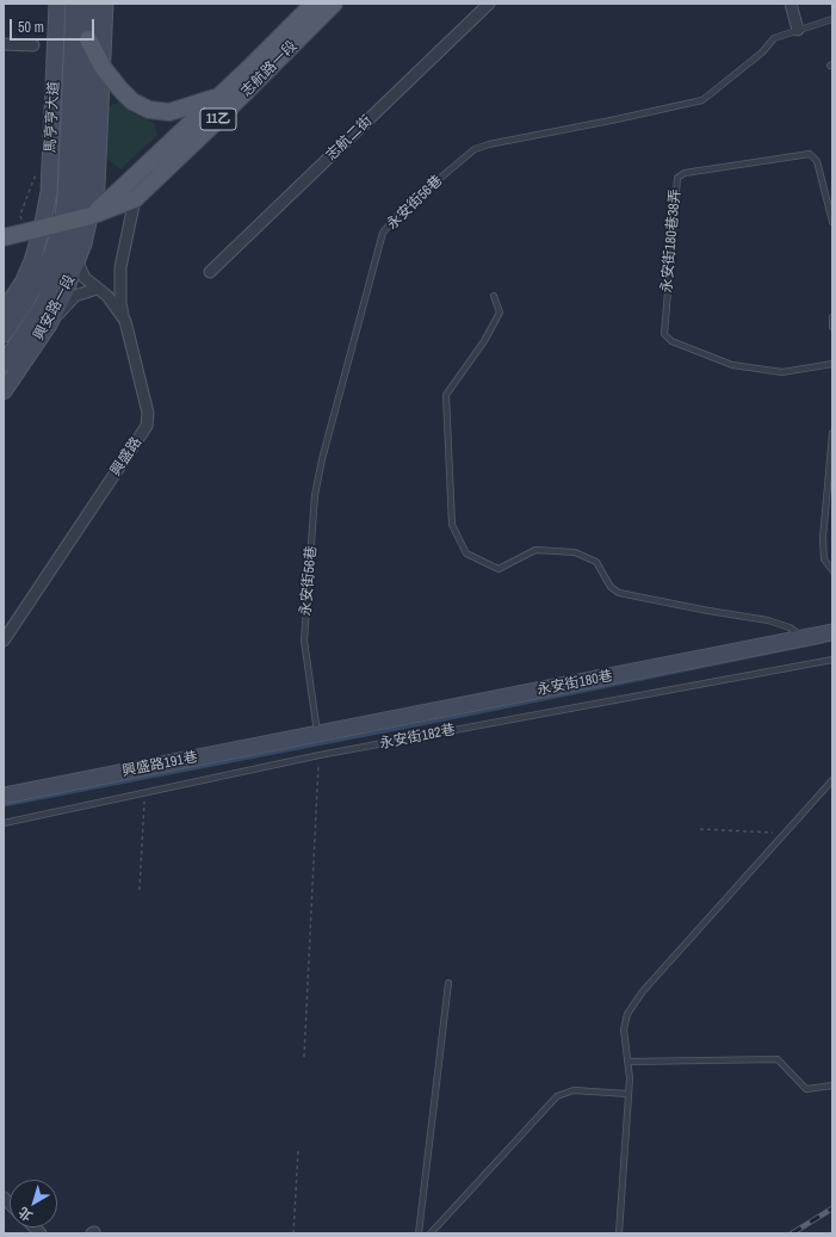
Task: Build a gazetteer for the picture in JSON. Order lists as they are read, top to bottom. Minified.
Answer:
{"streets":{"main road":["志航路一段","11乙"],"street":["馬亨亨大道","志航二街","興安路一段","興盛路","永安街180巷","興盛路191巷"],"lane":["永安街56巷","永安街180巷38弄","永安街182巷"]},"crossings":[["志航路一段","馬亨亨大道"],["志航路一段","興安路一段"],["馬亨亨大道","興安路一段"],["永安街56巷","永安街180巷"],["永安街56巷","興盛路191巷"],["興安路一段","興盛路"],["永安街180巷","興盛路191巷"]],"scale_bar":"50 m","north":"bottom left"}
